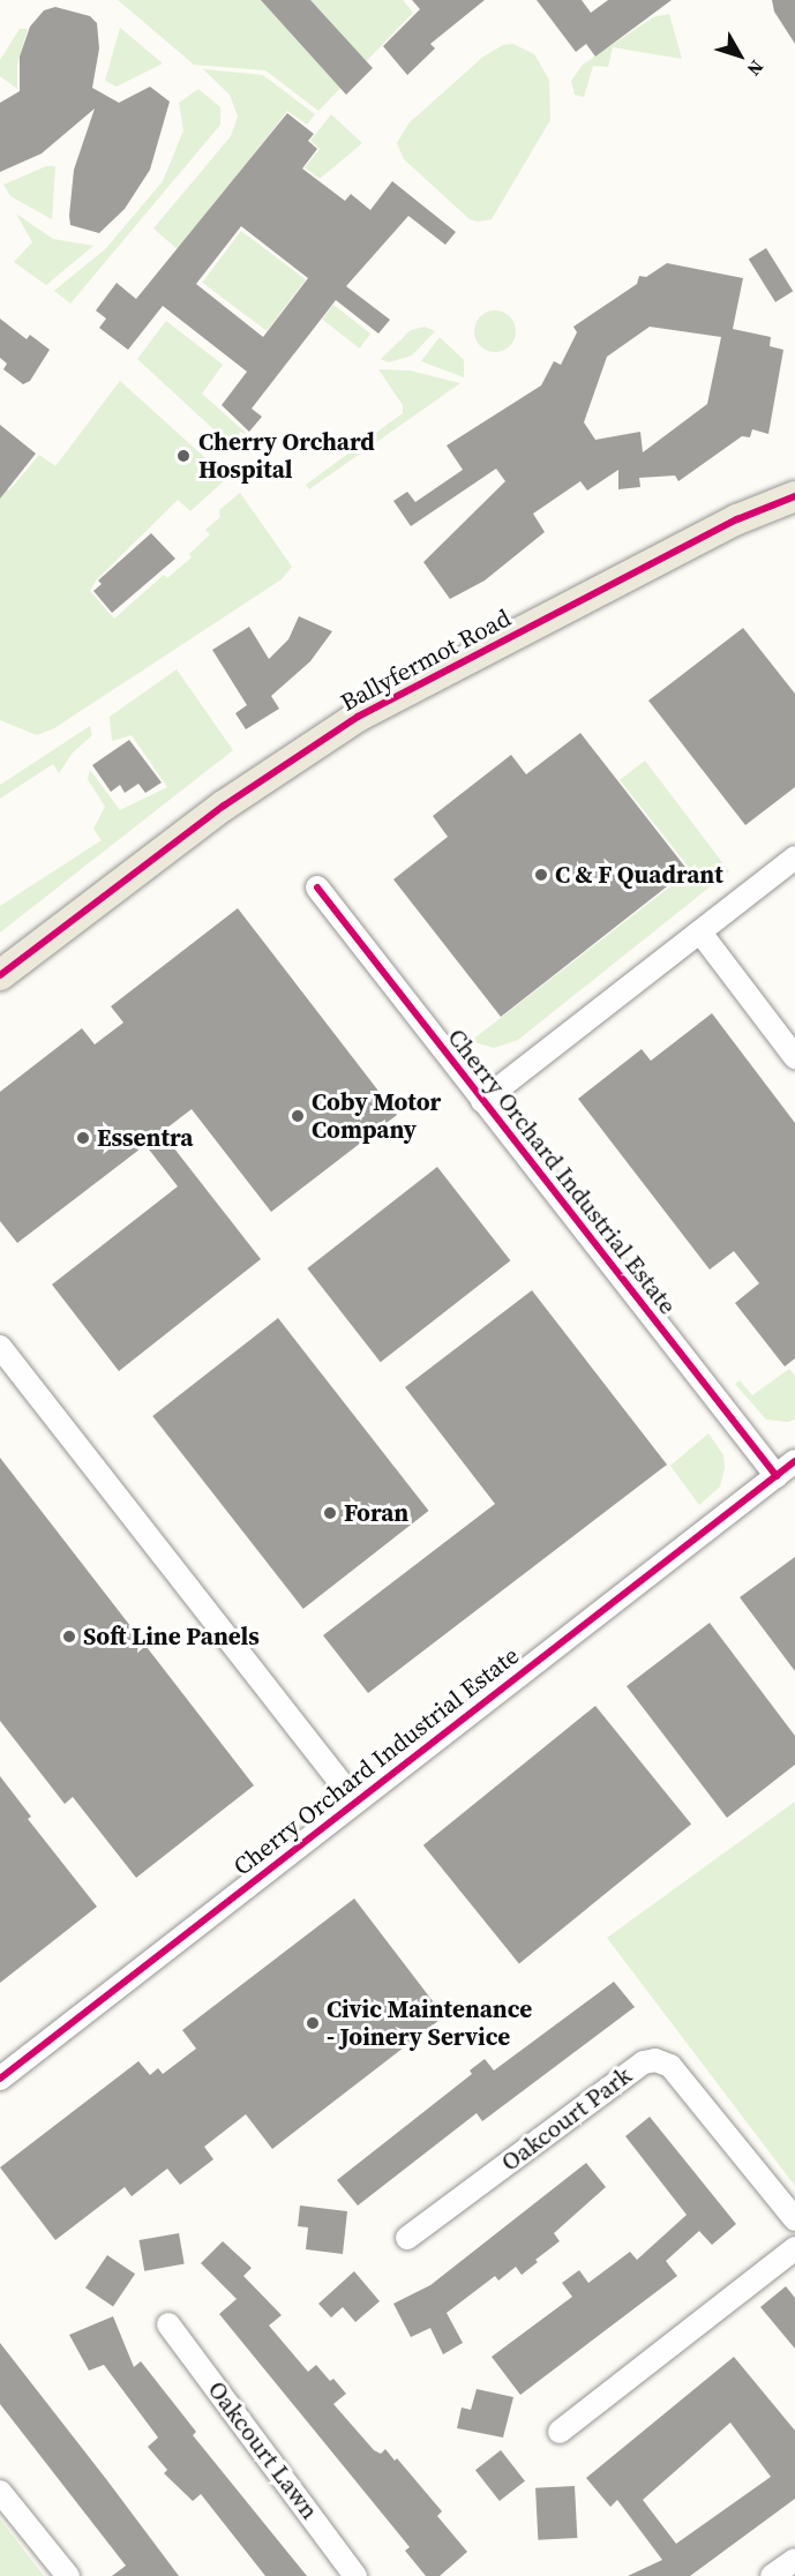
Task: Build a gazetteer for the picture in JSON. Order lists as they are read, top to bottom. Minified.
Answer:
{"streets":{"main road":["Ballyfermot Road"],"street":["Cherry Orchard Industrial Estate","Oakcourt Park","Oakcourt Lawn"]},"places":["Cherry Orchard Hospital","C & F Quadrant","Coby Motor Company","Essentra","Foran","Soft Line Panels","Civic Maintenance - Joinery Service"],"north":"bottom right"}
